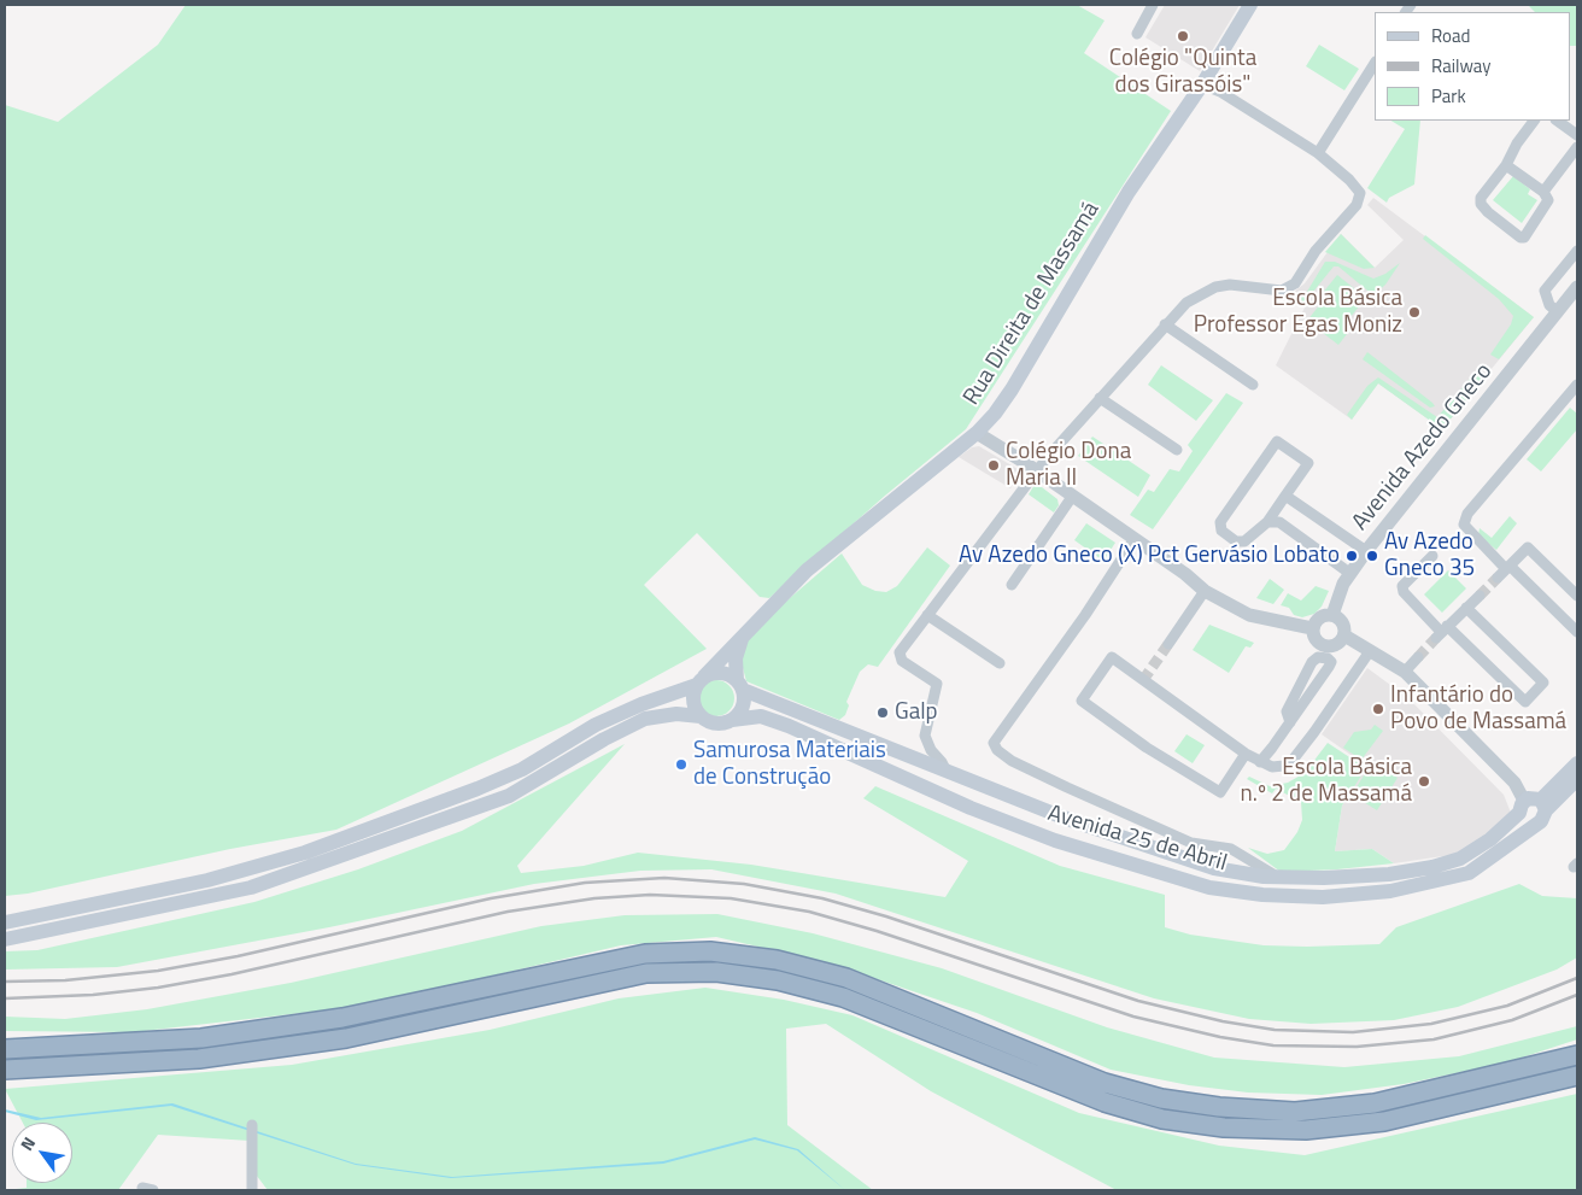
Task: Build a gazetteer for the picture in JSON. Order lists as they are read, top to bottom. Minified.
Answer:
{"streets":{"main road":["Rua Direita de Massamá","Avenida 25 de Abril"],"street":["Avenida Azedo Gneco"]},"crossings":[["Rua Direita de Massamá","Avenida 25 de Abril"]],"places":["Colégio \"Quinta dos Girassóis\"","Escola Básica Professor Egas Moniz","Colégio Dona Maria II","Av Azedo Gneco (X) Pct Gervásio Lobato","Av Azedo Gneco 35","Infantário do Povo de Massamá","Galp","Samurosa Materiais de Construção","Escola Básica n.º 2 de Massamá"],"legend":["Road","Railway","Park"],"north":"top left"}
